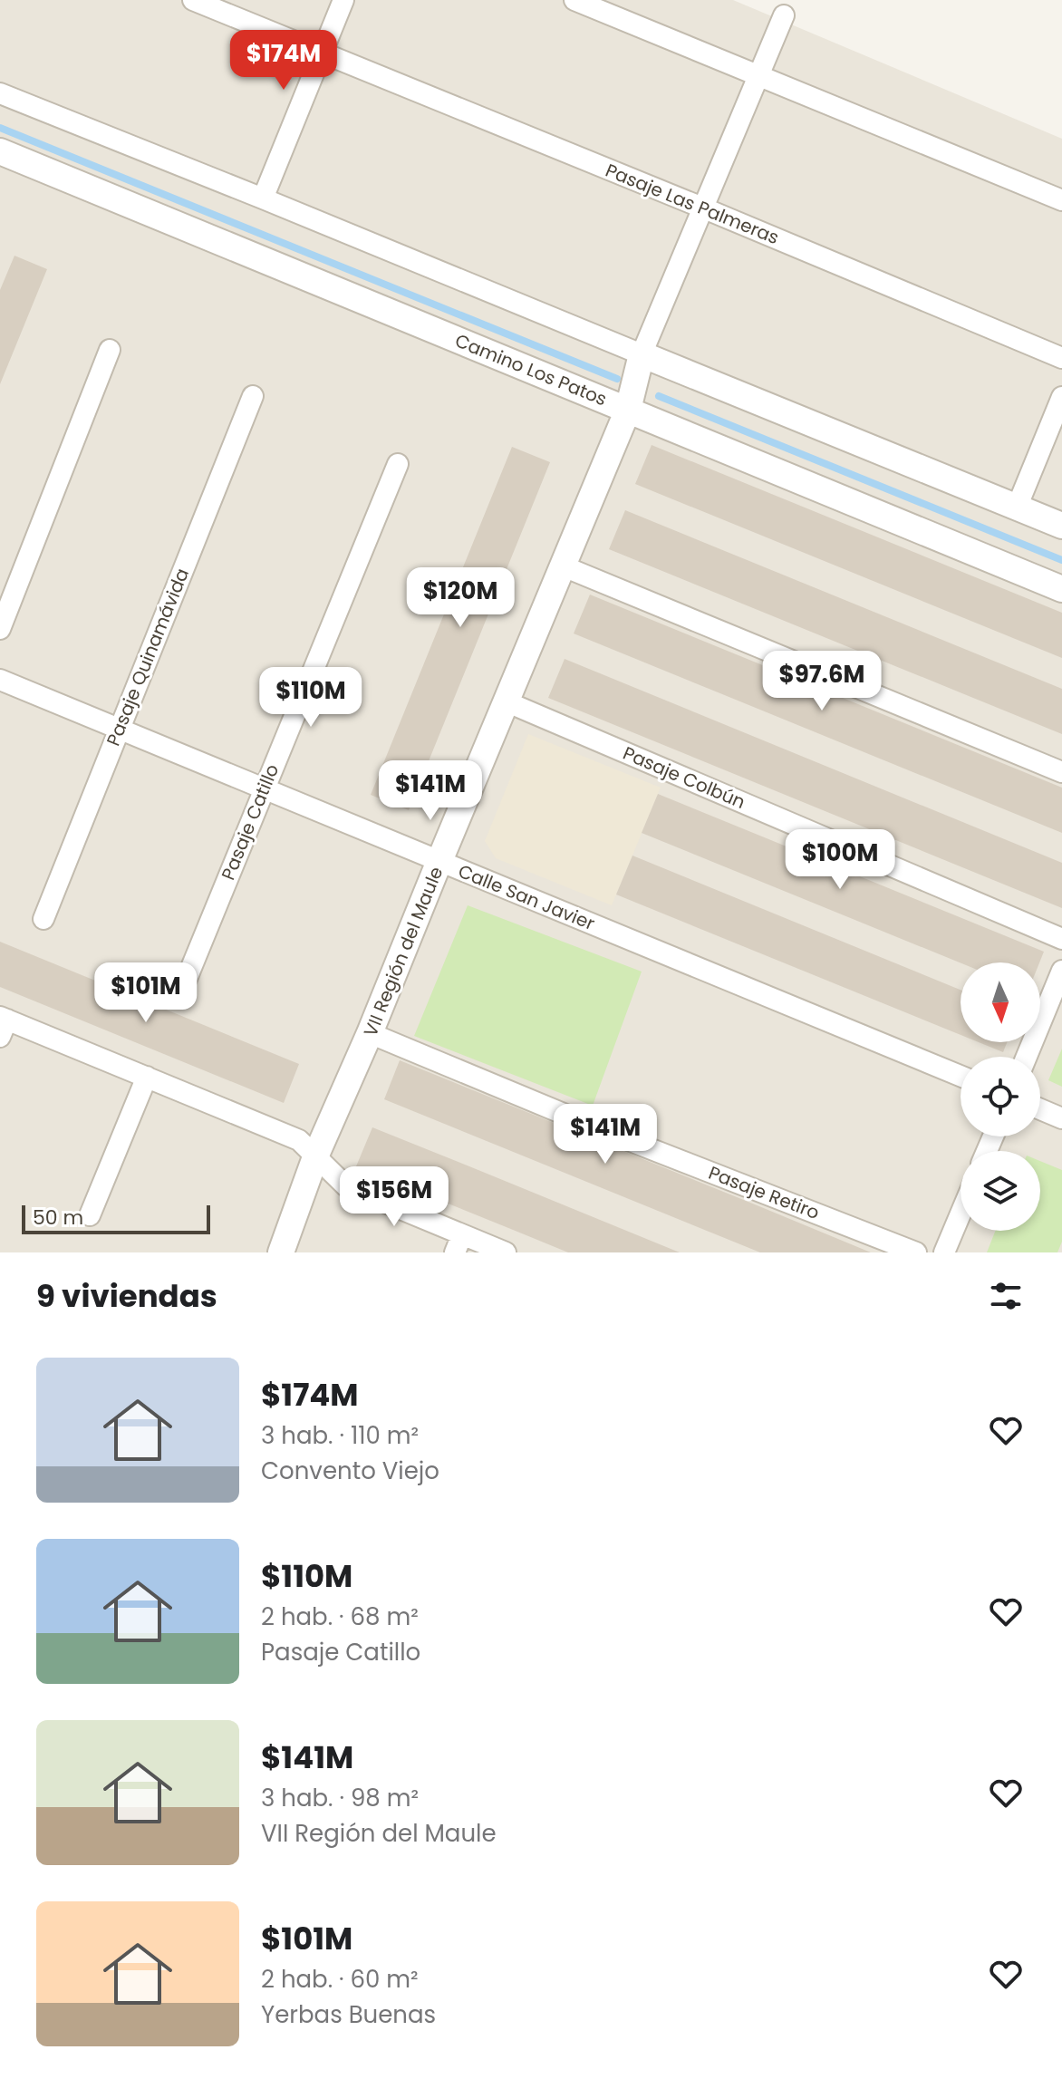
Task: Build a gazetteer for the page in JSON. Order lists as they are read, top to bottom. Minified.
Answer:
{"streets":{"street":["Pasaje Las Palmeras","Camino Los Patos","Pasaje Quinamávida","Pasaje Colbún","Pasaje Catillo","Calle San Javier","VII Región del Maule","Pasaje Retiro"]},"crossings":[["Camino Los Patos","VII Región del Maule"],["Pasaje Quinamávida","Calle San Javier"],["Pasaje Colbún","VII Región del Maule"],["Pasaje Catillo","Calle San Javier"],["Calle San Javier","VII Región del Maule"],["VII Región del Maule","Pasaje Retiro"]],"scale_bar":"50 m","north":"bottom","page":{"price":["$174M","$120M","$97.6M","$110M","$141M","$100M","$101M","$141M","$156M"],"scale":"50 m","heading":"9 viviendas","list":[{"name":"$174M","note":"3 hab. · 110 m² · Convento Viejo"},{"name":"$110M","note":"2 hab. · 68 m² · Pasaje Catillo"},{"name":"$141M","note":"3 hab. · 98 m² · VII Región del Maule"},{"name":"$101M","note":"2 hab. · 60 m² · Yerbas Buenas"}]}}
